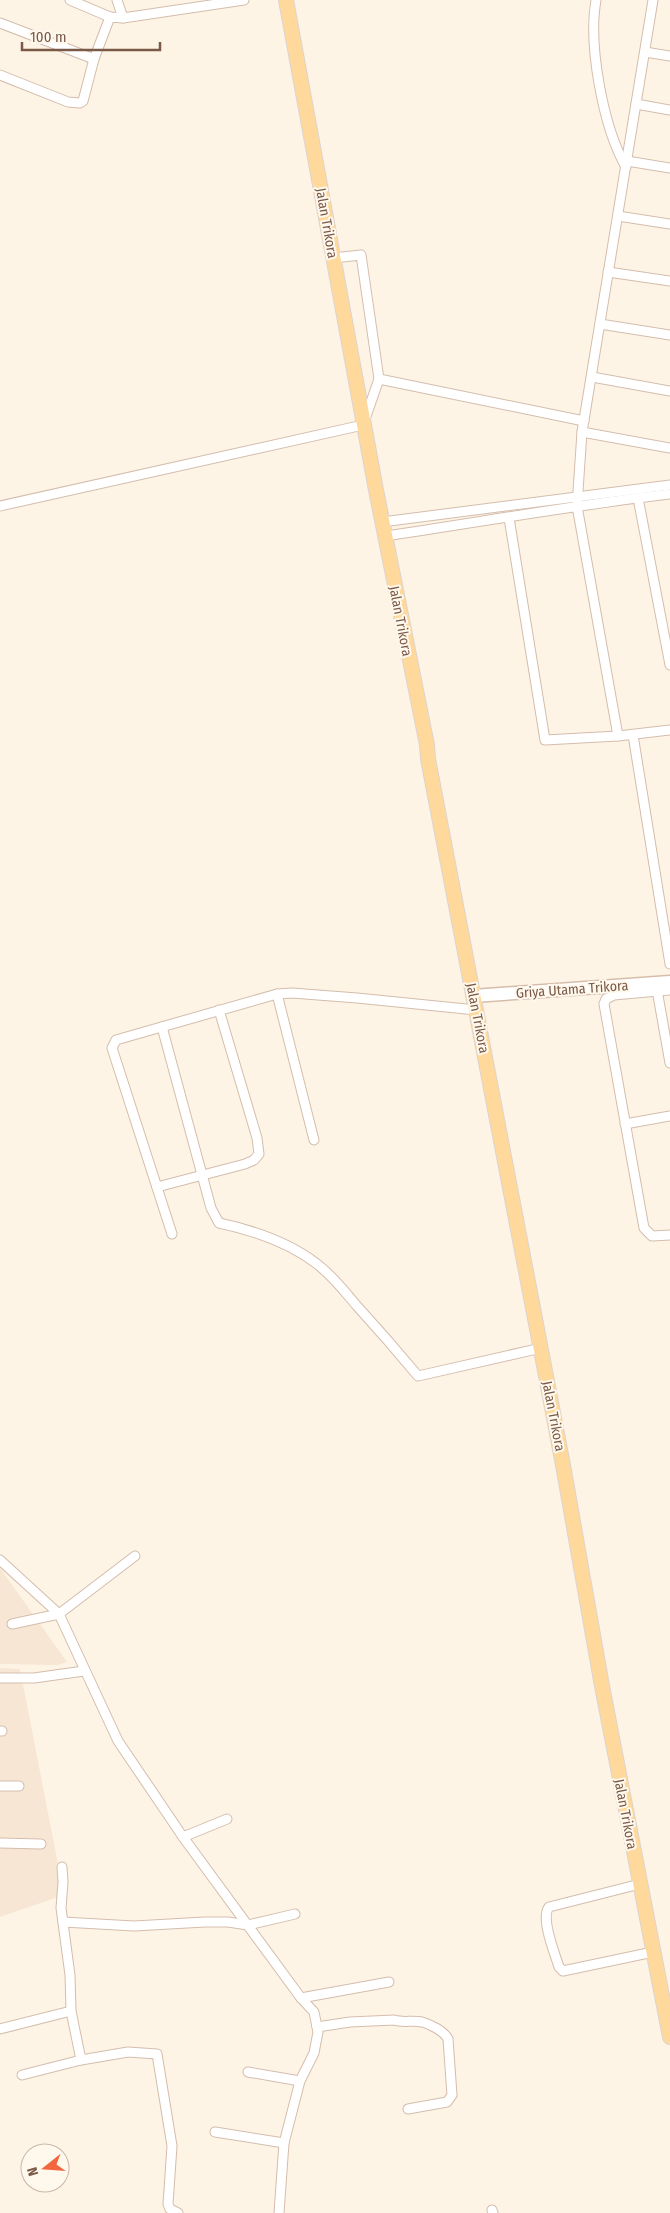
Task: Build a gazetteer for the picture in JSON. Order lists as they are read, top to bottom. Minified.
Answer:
{"streets":{"main road":["Jalan Trikora"],"street":["Griya Utama Trikora"]},"crossings":[["Jalan Trikora","Griya Utama Trikora"]],"scale_bar":"100 m","north":"left"}
